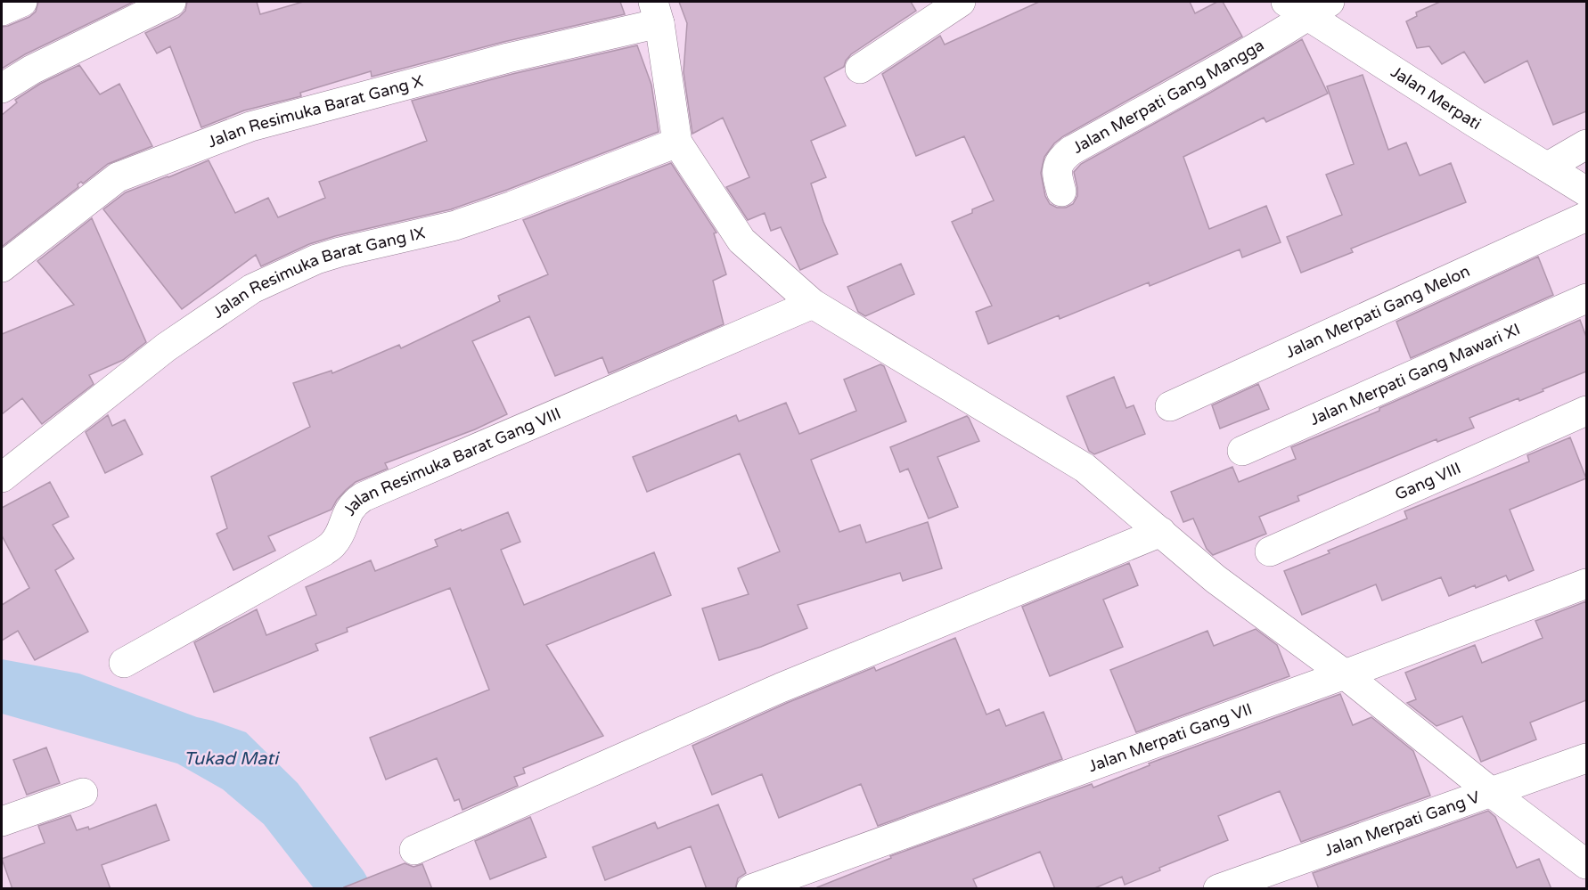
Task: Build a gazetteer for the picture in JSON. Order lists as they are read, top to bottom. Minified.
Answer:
{"streets":{"street":["Jalan Merpati Gang Mangga","Jalan Merpati","Jalan Resimuka Barat Gang X","Jalan Resimuka Barat Gang IX","Jalan Merpati Gang Melon","Jalan Merpati Gang Mawari XI","Jalan Resimuka Barat Gang VIII","Gang VIII","Jalan Merpati Gang VII","Jalan Merpati Gang V"]},"crossings":[["Jalan Merpati Gang Mangga","Jalan Merpati"]],"water":["Tukad Mati"]}
